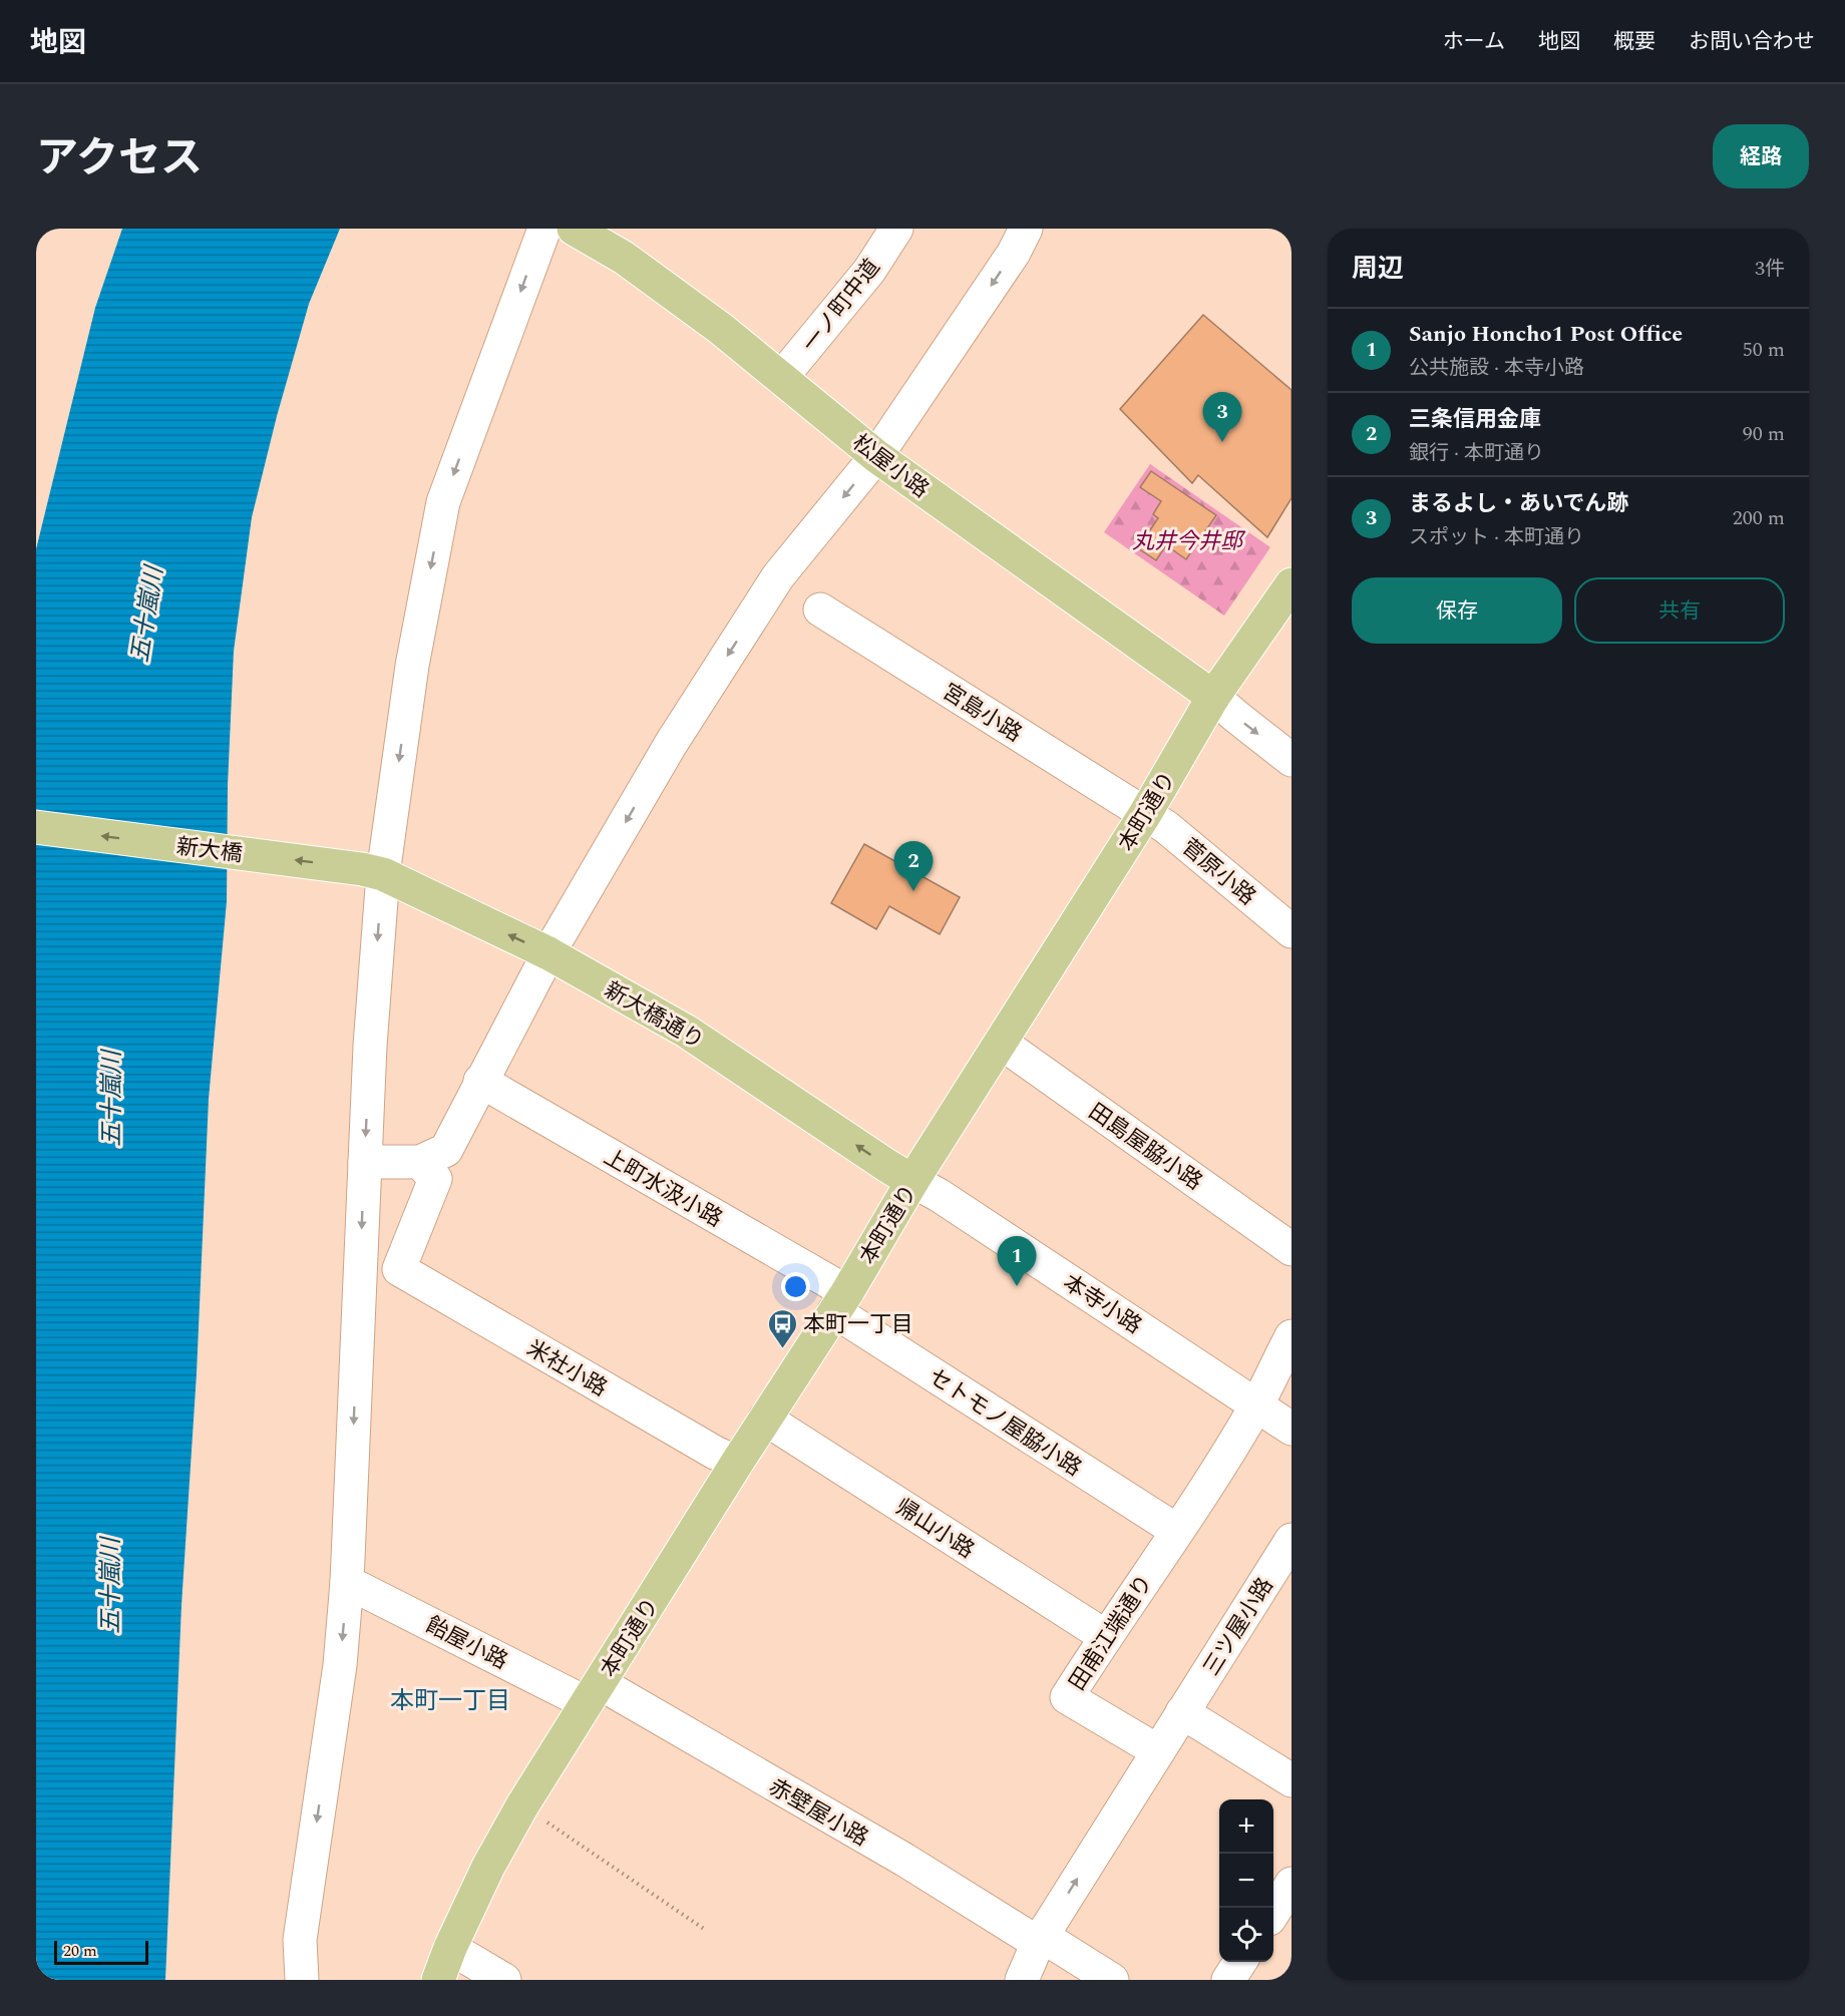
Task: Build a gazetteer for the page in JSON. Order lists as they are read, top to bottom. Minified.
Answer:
{"streets":{"main road":["松屋小路","本町通り","新大橋","新大橋通り"],"street":["一ノ町中道","宮島小路","菅原小路","田島屋脇小路","上町水汲小路","本寺小路","米社小路","セトモノ屋脇小路","帰山小路","三ツ屋小路","田甫江端通り","飴屋小路","赤壁屋小路"]},"crossings":[["一ノ町中道","松屋小路"],["松屋小路","本町通り"],["宮島小路","本町通り"],["宮島小路","菅原小路"],["本町通り","菅原小路"],["本町通り","新大橋通り"],["本町通り","田島屋脇小路"],["本町通り","上町水汲小路"],["本町通り","本寺小路"],["本町通り","米社小路"],["本町通り","セトモノ屋脇小路"],["本町通り","帰山小路"],["本町通り","飴屋小路"],["本町通り","赤壁屋小路"],["新大橋","新大橋通り"],["新大橋通り","本寺小路"],["上町水汲小路","セトモノ屋脇小路"],["本寺小路","田甫江端通り"],["セトモノ屋脇小路","田甫江端通り"],["帰山小路","田甫江端通り"],["三ツ屋小路","田甫江端通り"],["飴屋小路","赤壁屋小路"]],"one_way":["新大橋","新大橋通り"],"districts":["本町一丁目"],"water":["五十嵐川"],"parks":["丸井今井邸"],"places":{"bus stop":["本町一丁目"]},"scale_bar":"20 m","page":{"header":"地図","nav":["ホーム","地図","概要","お問い合わせ"],"title":"アクセス","buttons":["経路",["保存","共有"]],"heading":["周辺","3件"],"list":[{"mark":"1","name":"Sanjo Honcho1 Post Office","note":"公共施設 · 本寺小路","value":"50 m"},{"mark":"2","name":"三条信用金庫","note":"銀行 · 本町通り","value":"90 m"},{"mark":"3","name":"まるよし・あいでん跡","note":"スポット · 本町通り","value":"200 m"}],"pins":["3","2","1"],"map_buttons":["+","−"],"scale":"20 m"}}
